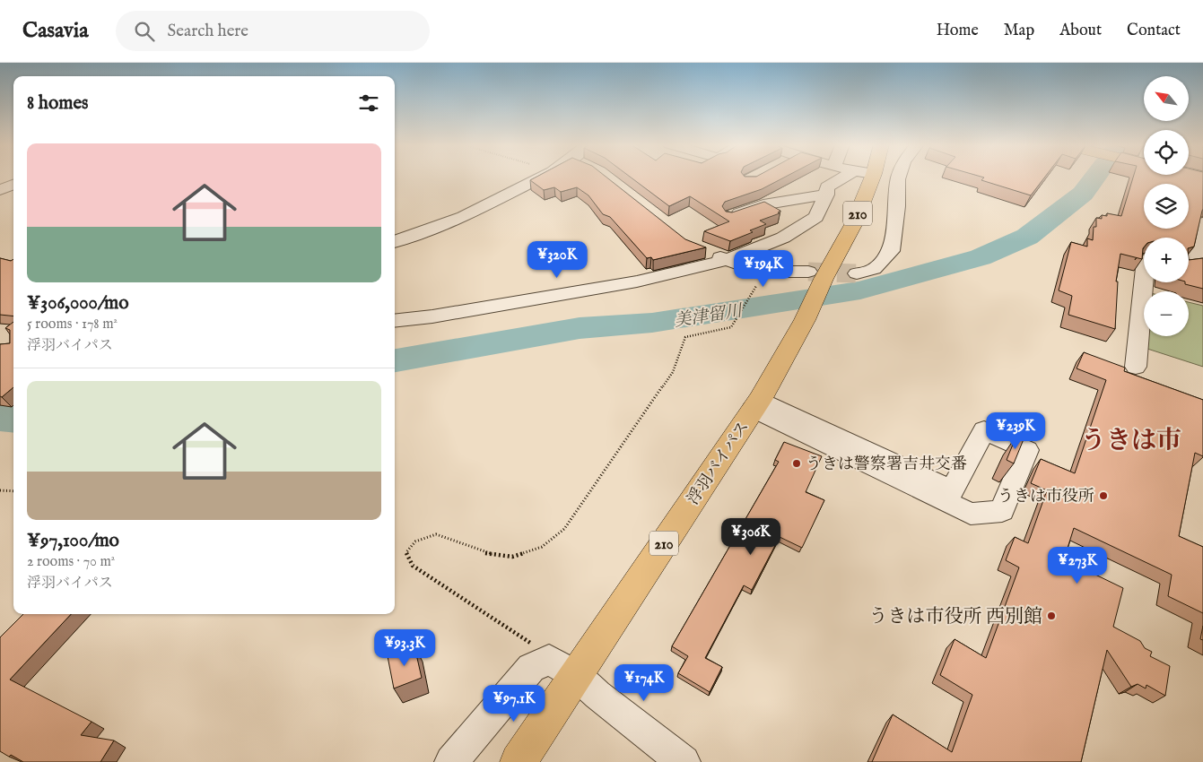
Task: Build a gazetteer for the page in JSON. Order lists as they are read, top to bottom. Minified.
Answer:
{"streets":{"main road":["210","浮羽バイパス"]},"districts":["うきは市"],"water":["美津留川"],"places":["うきは警察署吉井交番","うきは市役所","うきは市役所 西別館"],"north":"top left","page":{"header":"Casavia","search":"Search here","nav":["Home","Map","About","Contact"],"map_buttons":["+","−"],"heading":"8 homes","list":[{"name":"¥306,000/mo","note":"5 rooms · 178 m² · 浮羽バイパス"},{"name":"¥97,100/mo","note":"2 rooms · 70 m² · 浮羽バイパス"}],"price":["¥320K","¥194K","¥239K","¥306K","¥273K","¥93.3K","¥174K","¥97.1K"]}}
